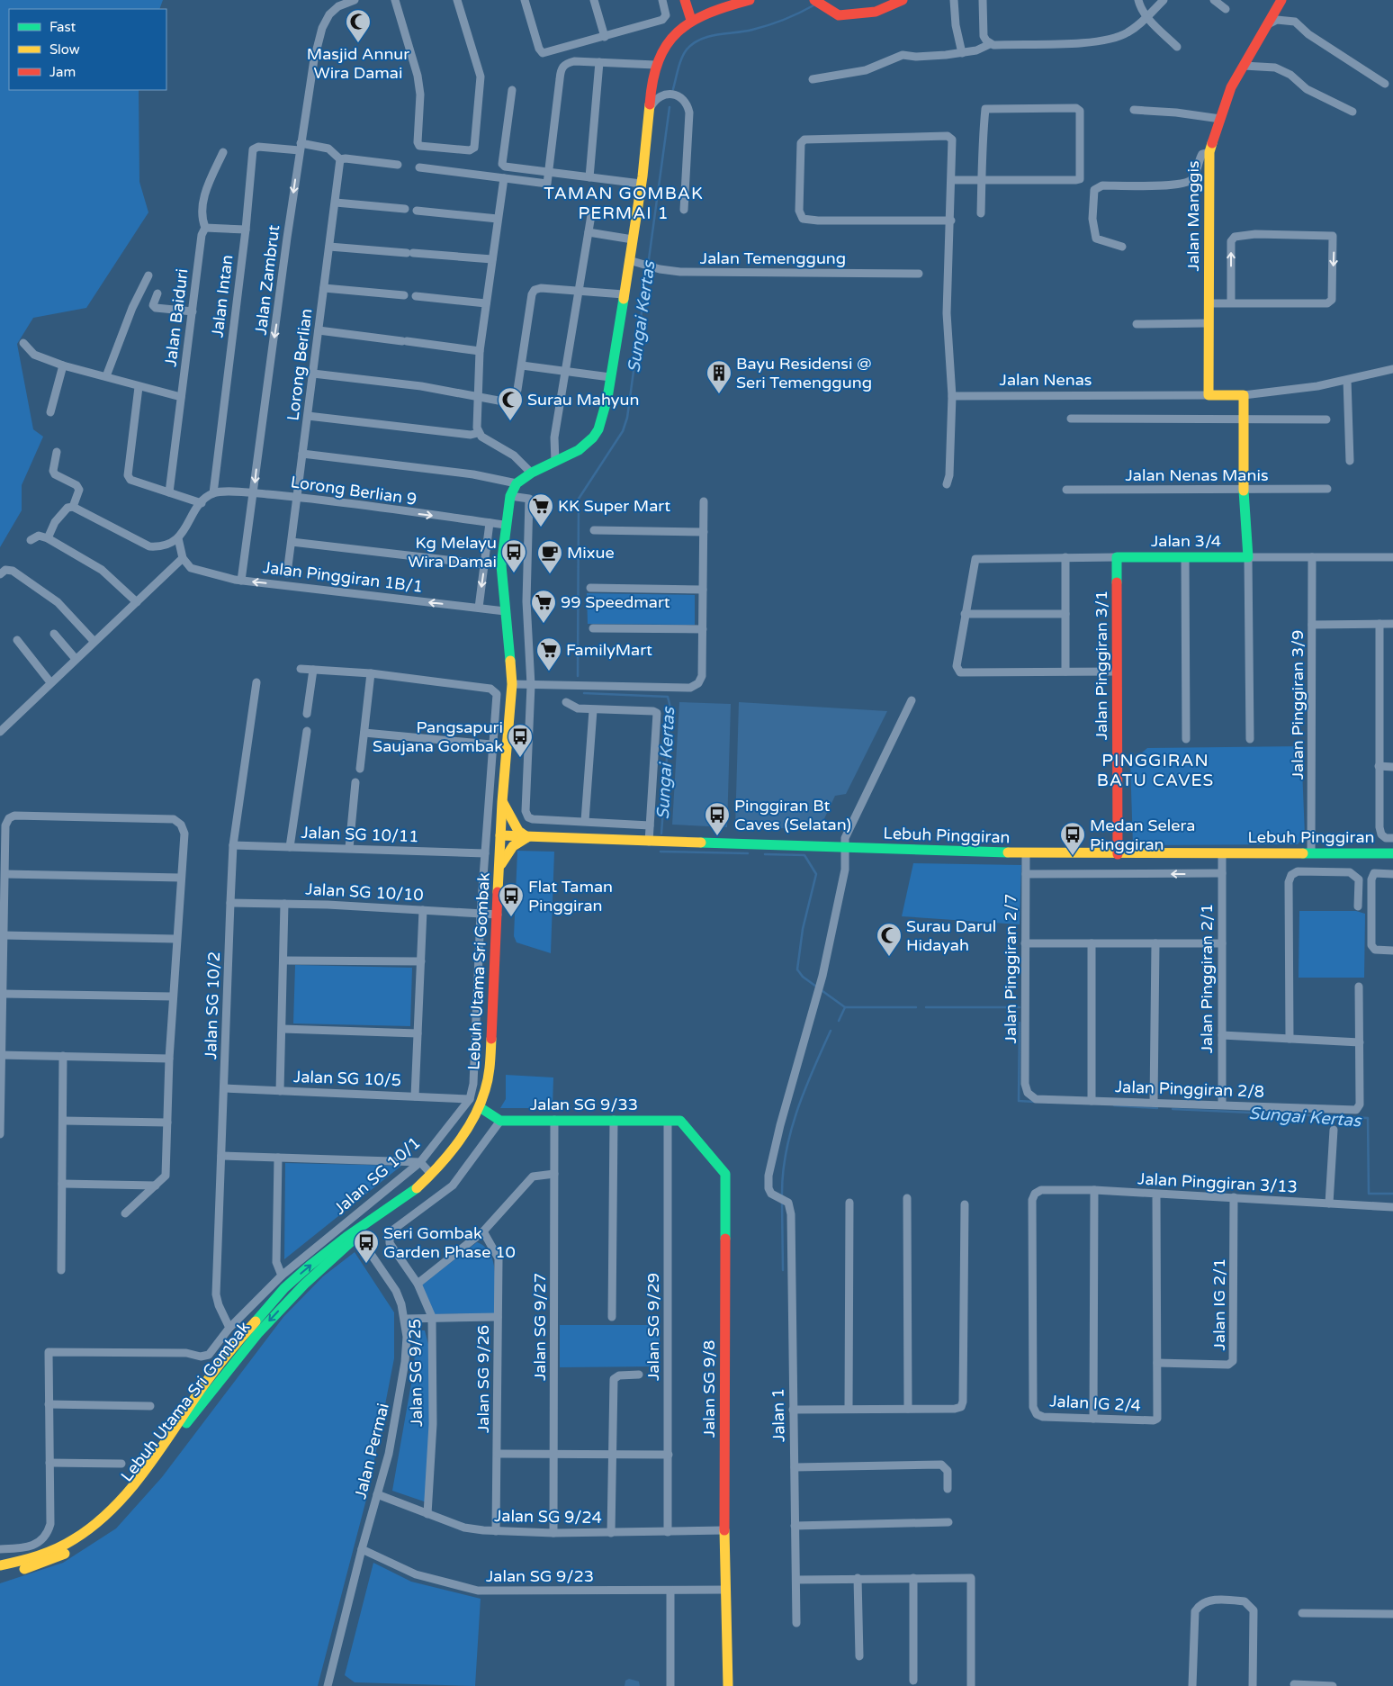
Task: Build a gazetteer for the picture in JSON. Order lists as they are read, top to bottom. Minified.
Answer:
{"streets":{"street":["Jalan Manggis","Jalan Temenggung","Jalan Zambrut","Jalan Intan","Jalan Baiduri","Lorong Berlian","Jalan Nenas","Jalan Nenas Manis","Lorong Berlian 9","Jalan 3/4","Jalan Pinggiran 1B/1","Jalan Pinggiran 3/1","Jalan Pinggiran 3/9","Jalan SG 10/11","Lebuh Pinggiran","Jalan SG 10/10","Jalan Pinggiran 2/7","Lebuh Utama Sri Gombak","Jalan Pinggiran 2/1","Jalan SG 10/2","Jalan SG 10/5","Jalan Pinggiran 2/8","Jalan SG 9/33","Jalan SG 10/1","Jalan Pinggiran 3/13","Jalan IG 2/1","Jalan SG 9/27","Jalan SG 9/29","Jalan SG 9/25","Jalan SG 9/26","Jalan SG 9/8","Jalan IG 2/4","Jalan 1","Jalan Permai","Jalan SG 9/24","Jalan SG 9/23"]},"crossings":[["Jalan Manggis","Jalan Nenas"],["Jalan Zambrut","Jalan Intan"],["Jalan Zambrut","Lorong Berlian 9"],["Jalan Zambrut","Jalan Pinggiran 1B/1"],["Jalan Intan","Lorong Berlian 9"],["Lorong Berlian","Lorong Berlian 9"],["Lorong Berlian 9","Lebuh Utama Sri Gombak"],["Jalan 3/4","Jalan Pinggiran 3/1"],["Jalan 3/4","Jalan Pinggiran 3/9"],["Jalan Pinggiran 1B/1","Lebuh Utama Sri Gombak"],["Jalan Pinggiran 3/1","Lebuh Pinggiran"],["Jalan Pinggiran 3/9","Lebuh Pinggiran"],["Jalan SG 10/11","Jalan SG 10/2"],["Jalan SG 10/11","Jalan SG 10/1"],["Lebuh Pinggiran","Jalan Pinggiran 2/7"],["Lebuh Pinggiran","Lebuh Utama Sri Gombak"],["Lebuh Pinggiran","Jalan Pinggiran 2/1"],["Lebuh Pinggiran","Jalan 1"],["Jalan SG 10/10","Lebuh Utama Sri Gombak"],["Jalan SG 10/10","Jalan SG 10/2"],["Jalan SG 10/10","Jalan SG 10/1"],["Jalan Pinggiran 2/7","Jalan Pinggiran 2/8"],["Lebuh Utama Sri Gombak","Jalan Permai"],["Jalan Pinggiran 2/1","Jalan Pinggiran 2/8"],["Jalan SG 10/2","Jalan SG 10/5"],["Jalan SG 10/2","Jalan SG 10/1"],["Jalan SG 10/5","Jalan SG 10/1"],["Jalan SG 9/33","Jalan SG 9/27"],["Jalan SG 9/33","Jalan SG 9/29"],["Jalan SG 9/33","Jalan SG 9/25"],["Jalan SG 9/33","Jalan SG 9/8"],["Jalan Pinggiran 3/13","Jalan IG 2/1"],["Jalan Pinggiran 3/13","Jalan IG 2/4"],["Jalan IG 2/1","Jalan IG 2/4"],["Jalan SG 9/27","Jalan SG 9/24"],["Jalan SG 9/29","Jalan SG 9/8"],["Jalan SG 9/29","Jalan SG 9/24"],["Jalan SG 9/25","Jalan SG 9/24"],["Jalan SG 9/26","Jalan SG 9/24"],["Jalan SG 9/8","Jalan SG 9/24"],["Jalan SG 9/8","Jalan SG 9/23"],["Jalan Permai","Jalan SG 9/24"],["Jalan Permai","Jalan SG 9/23"]],"one_way":["Jalan Zambrut"],"districts":["TAMAN GOMBAK PERMAI 1","PINGGIRAN BATU CAVES"],"water":["Sungai Kertas"],"places":{"mosque":["Masjid Annur Wira Damai","Surau Mahyun","Surau Darul Hidayah"],"building":["Bayu Residensi @ Seri Temenggung"],"supermarket":["KK Super Mart","99 Speedmart","FamilyMart"],"bus stop":["Kg Melayu Wira Damai","Pangsapuri Saujana Gombak","Pinggiran Bt Caves (Selatan)","Medan Selera Pinggiran","Flat Taman Pinggiran","Seri Gombak Garden Phase 10"],"cafe":["Mixue"]},"legend":["Fast","Slow","Jam"]}
